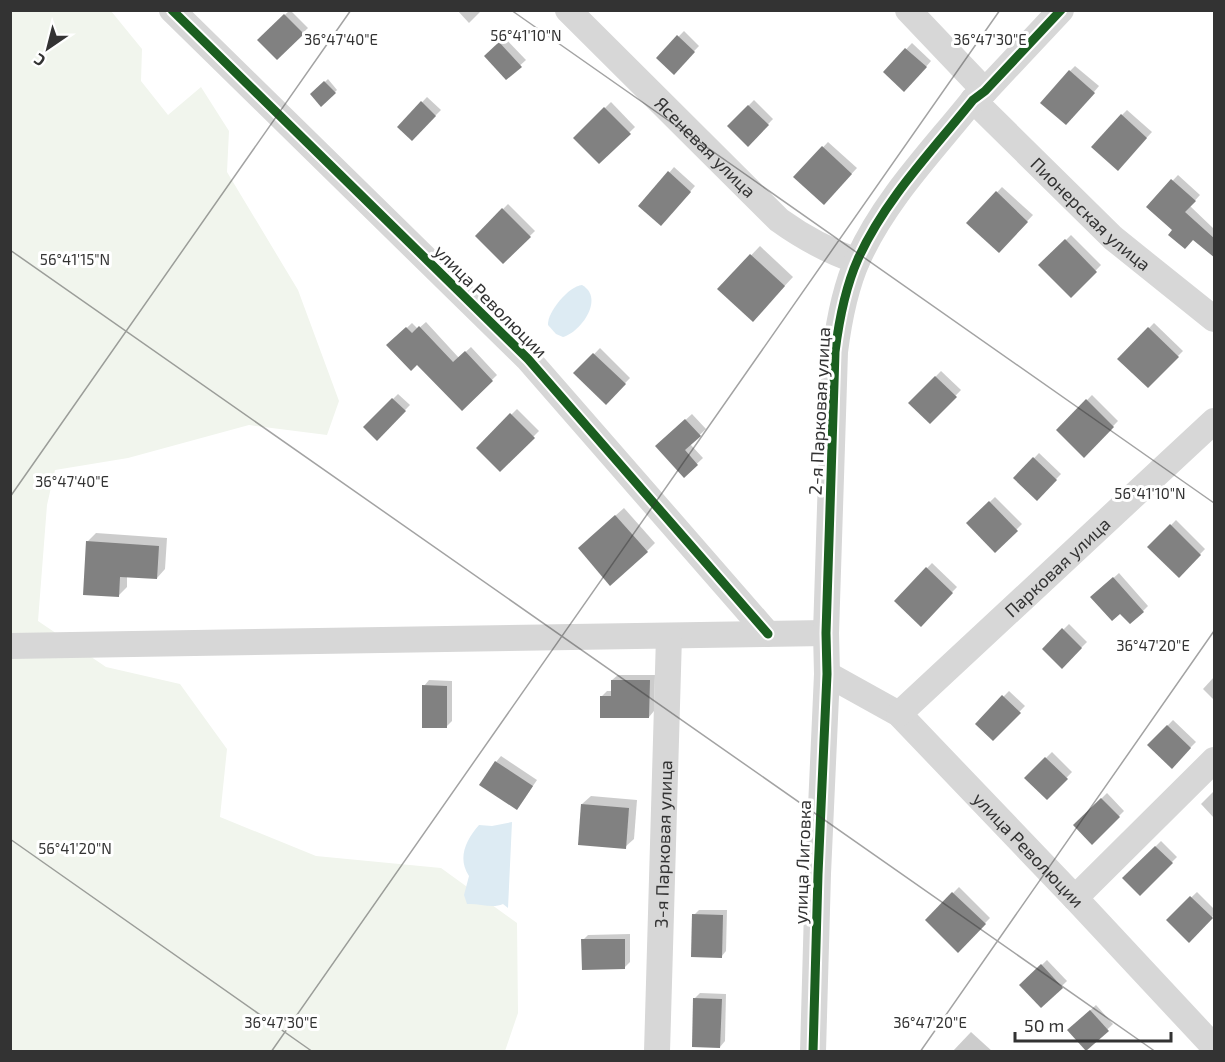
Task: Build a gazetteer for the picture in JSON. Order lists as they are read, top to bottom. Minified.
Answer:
{"streets":{"street":["Ясеневая улица","Пионерская улица","улица Революции","2-я Парковая улица","Парковая улица","3-я Парковая улица","улица Лиговка"]},"crossings":[["Ясеневая улица","2-я Парковая улица"],["Пионерская улица","2-я Парковая улица"],["улица Революции","2-я Парковая улица"],["улица Революции","Парковая улица"],["улица Революции","улица Лиговка"],["2-я Парковая улица","улица Лиговка"]],"scale_bar":"50 m","north":"bottom left","coordinates":["56°41'10\"N","36°47'40\"E","36°47'30\"E","56°41'15\"N","36°47'20\"E","56°41'20\"N"]}
